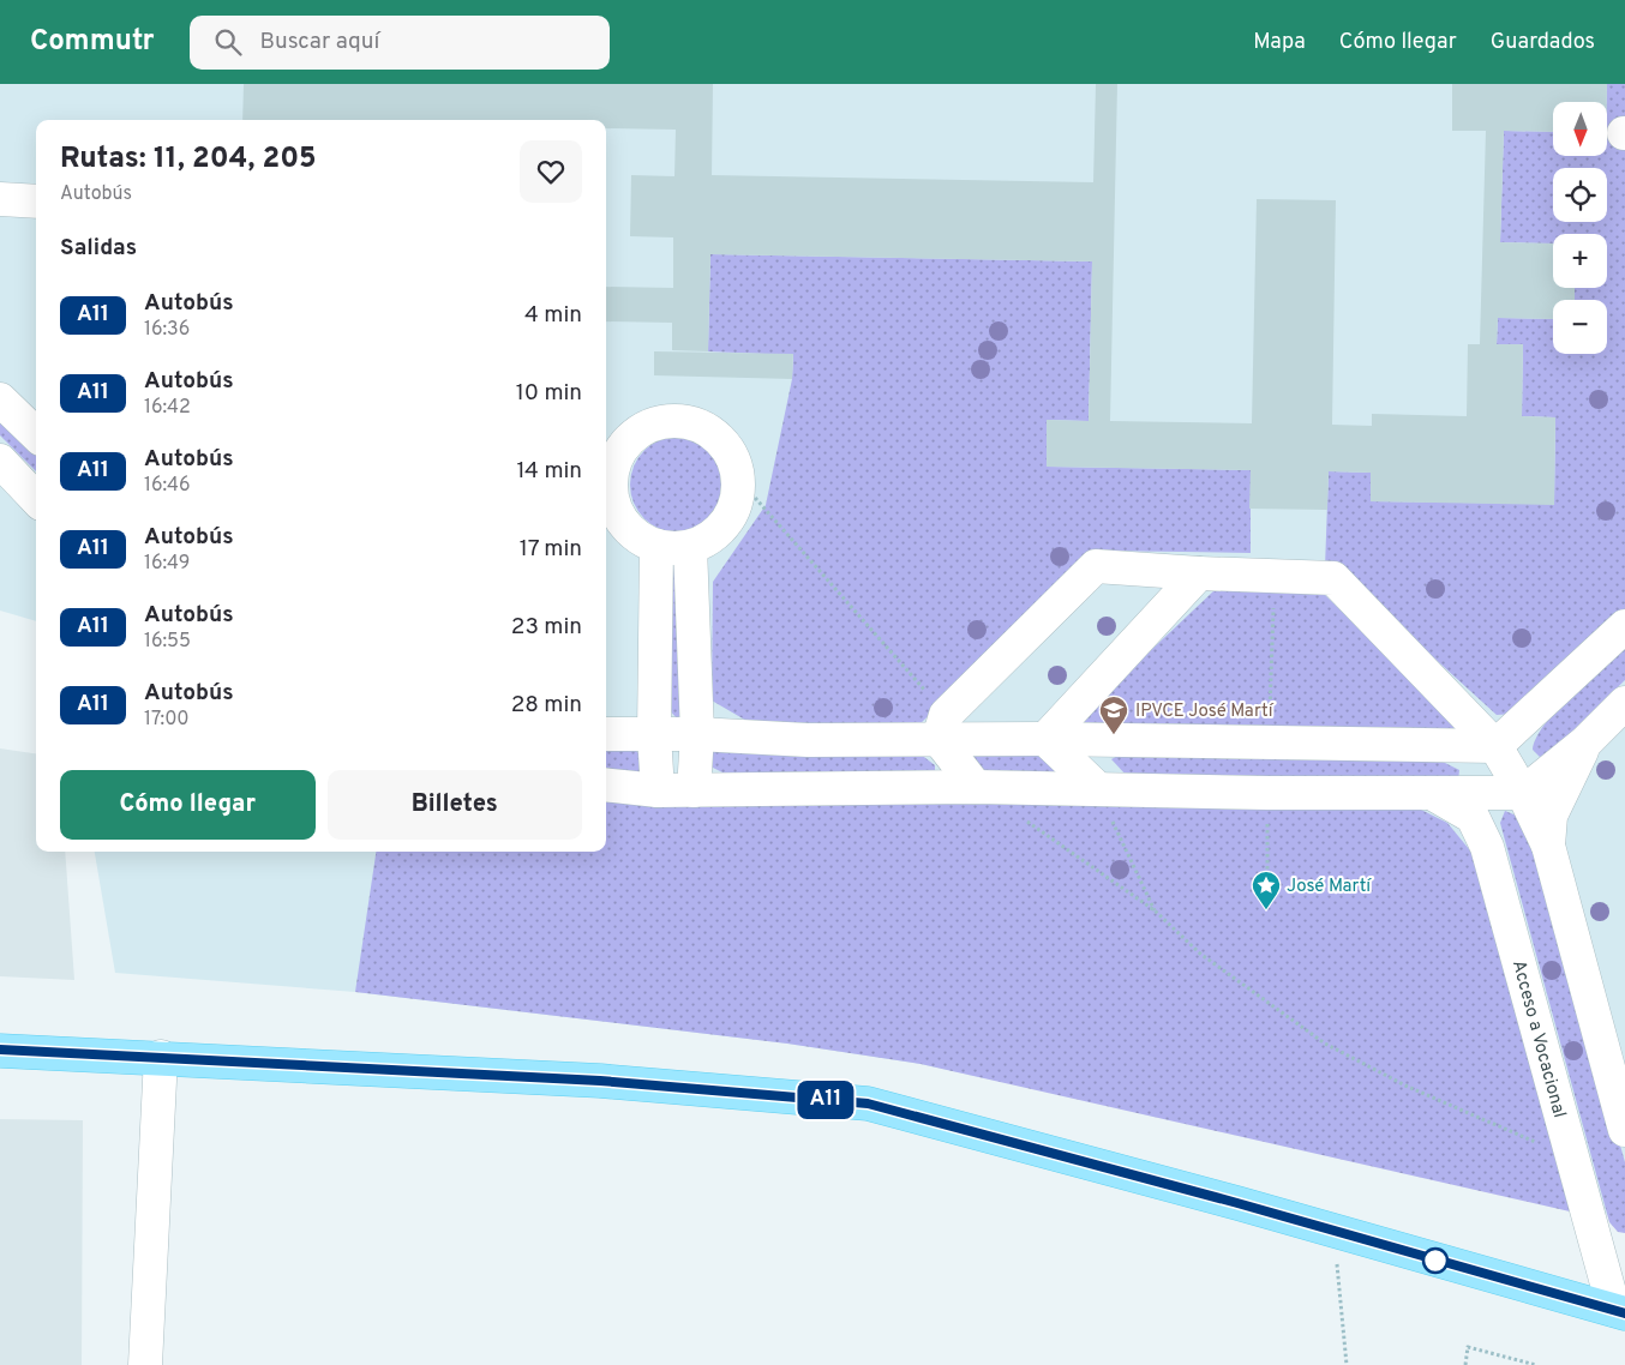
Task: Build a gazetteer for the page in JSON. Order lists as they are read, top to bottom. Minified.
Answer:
{"streets":{"street":["Acceso a Vocacional"]},"places":{"school or university":["IPVCE José Martí"],"place":["José Martí"]},"lines":["bus line A11"],"north":"bottom","page":{"header":"Commutr","search":"Buscar aquí","nav":["Mapa","Cómo llegar","Guardados"],"on_map":"A11","map_buttons":["+","−"],"heading":[["Rutas: 11, 204, 205","Autobús"],"Salidas"],"list":[{"mark":"A11","name":"Autobús","note":"16:36","value":"4 min"},{"mark":"A11","name":"Autobús","note":"16:42","value":"10 min"},{"mark":"A11","name":"Autobús","note":"16:46","value":"14 min"},{"mark":"A11","name":"Autobús","note":"16:49","value":"17 min"},{"mark":"A11","name":"Autobús","note":"16:55","value":"23 min"},{"mark":"A11","name":"Autobús","note":"17:00","value":"28 min"}],"buttons":["Cómo llegar","Billetes"]}}
